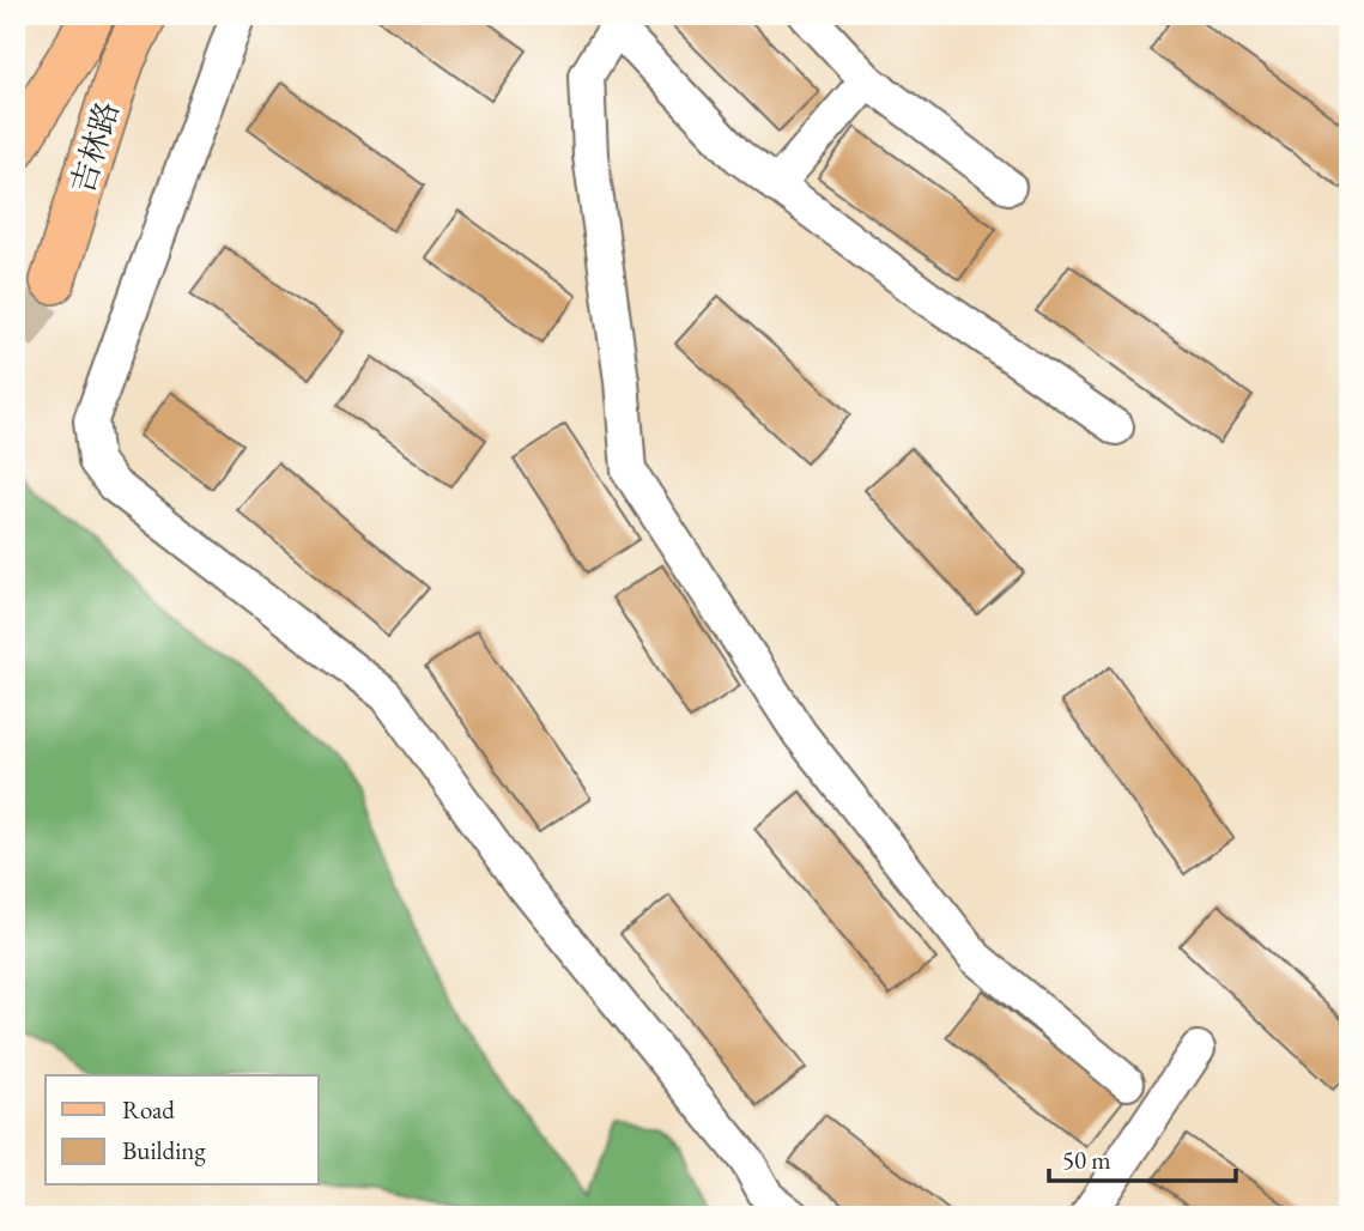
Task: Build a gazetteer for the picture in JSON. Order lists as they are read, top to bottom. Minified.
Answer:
{"streets":{"main road":["吉林路"]},"legend":["Road","Building"],"scale_bar":"50 m"}
